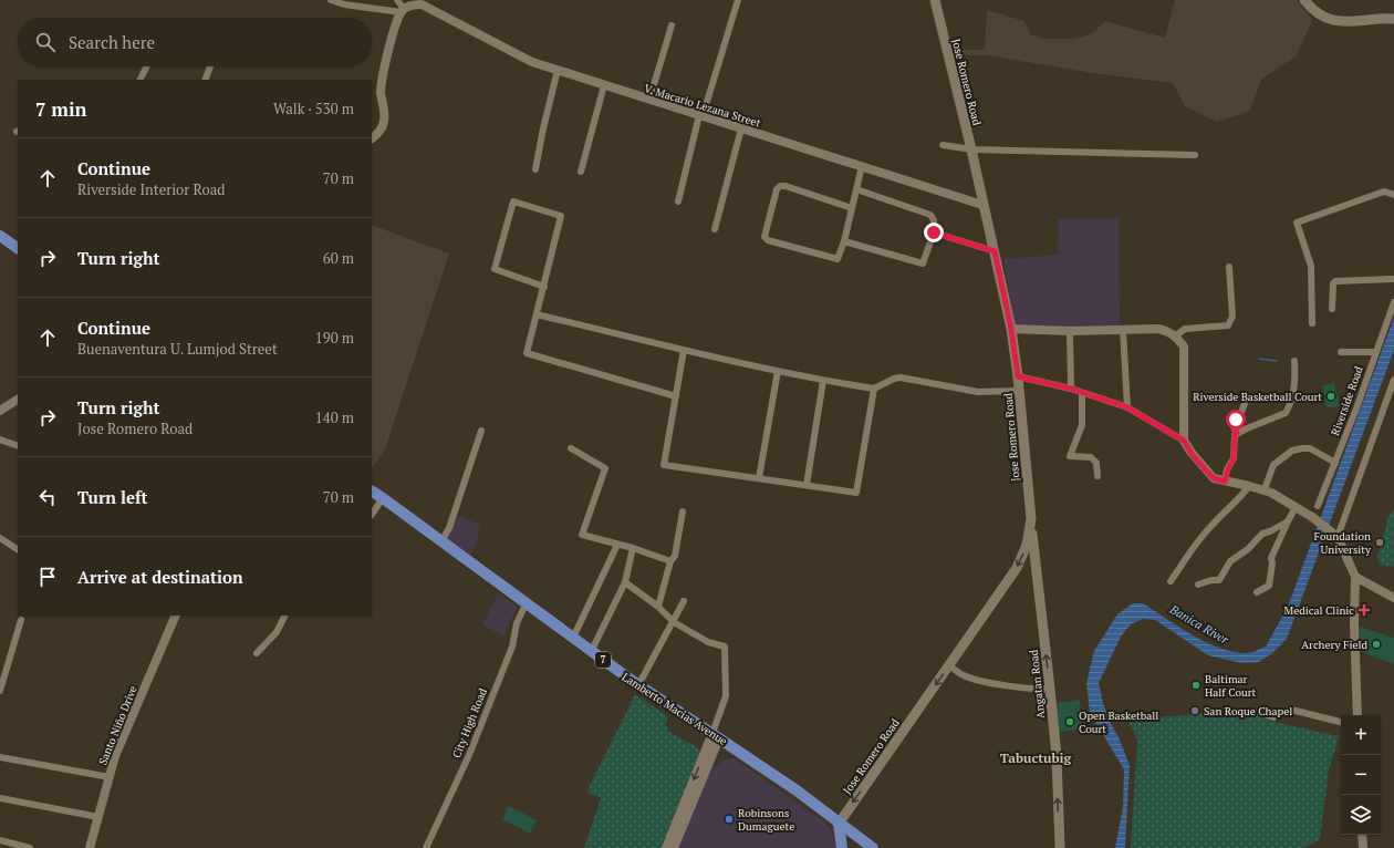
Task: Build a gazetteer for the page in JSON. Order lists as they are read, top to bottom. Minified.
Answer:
{"streets":{"main road":["Jose Romero Road","7","Angatan Road","Lamberto Macias Avenue"],"street":["V. Macario Lezana Street","Riverside Road","City High Road","Santo Niño Drive"]},"crossings":[["Jose Romero Road","V. Macario Lezana Street"],["Jose Romero Road","Angatan Road"],["Jose Romero Road","Lamberto Macias Avenue"],["Lamberto Macias Avenue","City High Road"]],"one_way":["Jose Romero Road","Angatan Road"],"districts":["Tabuctubig"],"water":["Banica River"],"places":{"other":["Riverside Basketball Court","Foundation University","Archery Field","Baltimar Half Court","San Roque Chapel","Open Basketball Court","Robinsons Dumaguete"],"health":["Medical Clinic"]},"page":{"search":"Search here","heading":["7 min","Walk · 530 m"],"list":[["Continue","Riverside Interior Road","70 m"],["Turn right","60 m"],["Continue","Buenaventura U. Lumjod Street","190 m"],["Turn right","Jose Romero Road","140 m"],["Turn left","70 m"],"Arrive at destination"],"map_buttons":["+","−"]}}
